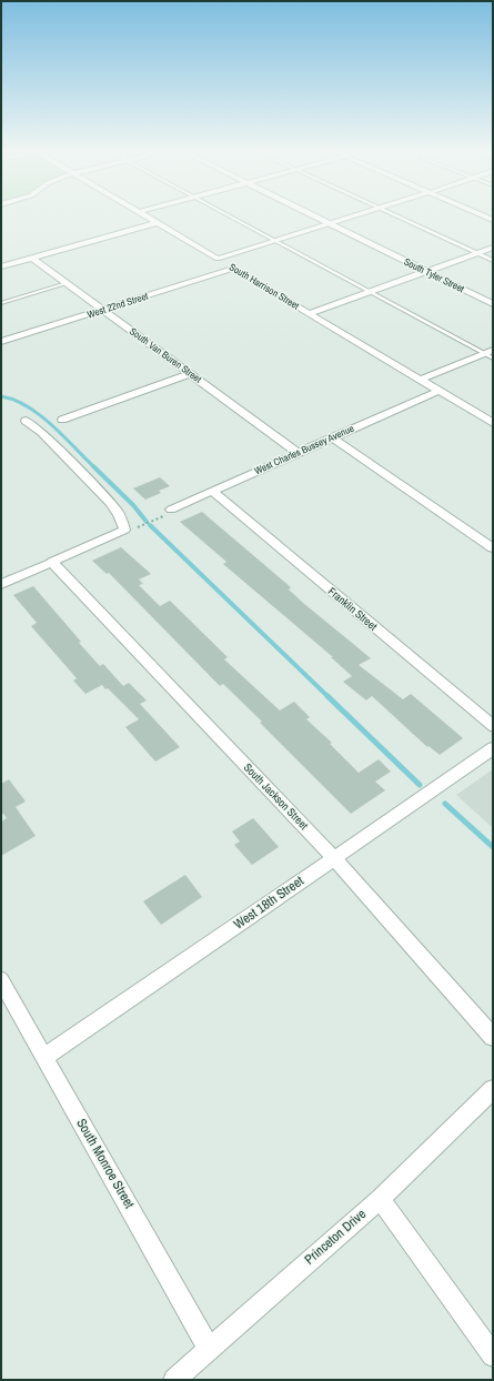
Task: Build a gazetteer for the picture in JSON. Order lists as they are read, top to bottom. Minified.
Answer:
{"streets":{"street":["South Tyler Street","South Harrison Street","West 22nd Street","South Van Buren Street","West Charles Bussey Avenue","Franklin Street","South Jackson Street","West 18th Street","South Monroe Street","Princeton Drive"]},"crossings":[["South Harrison Street","West 22nd Street"],["South Harrison Street","West Charles Bussey Avenue"],["West 22nd Street","South Van Buren Street"],["South Van Buren Street","West Charles Bussey Avenue"],["West Charles Bussey Avenue","Franklin Street"],["South Jackson Street","West 18th Street"],["West 18th Street","South Monroe Street"],["South Monroe Street","Princeton Drive"]]}
